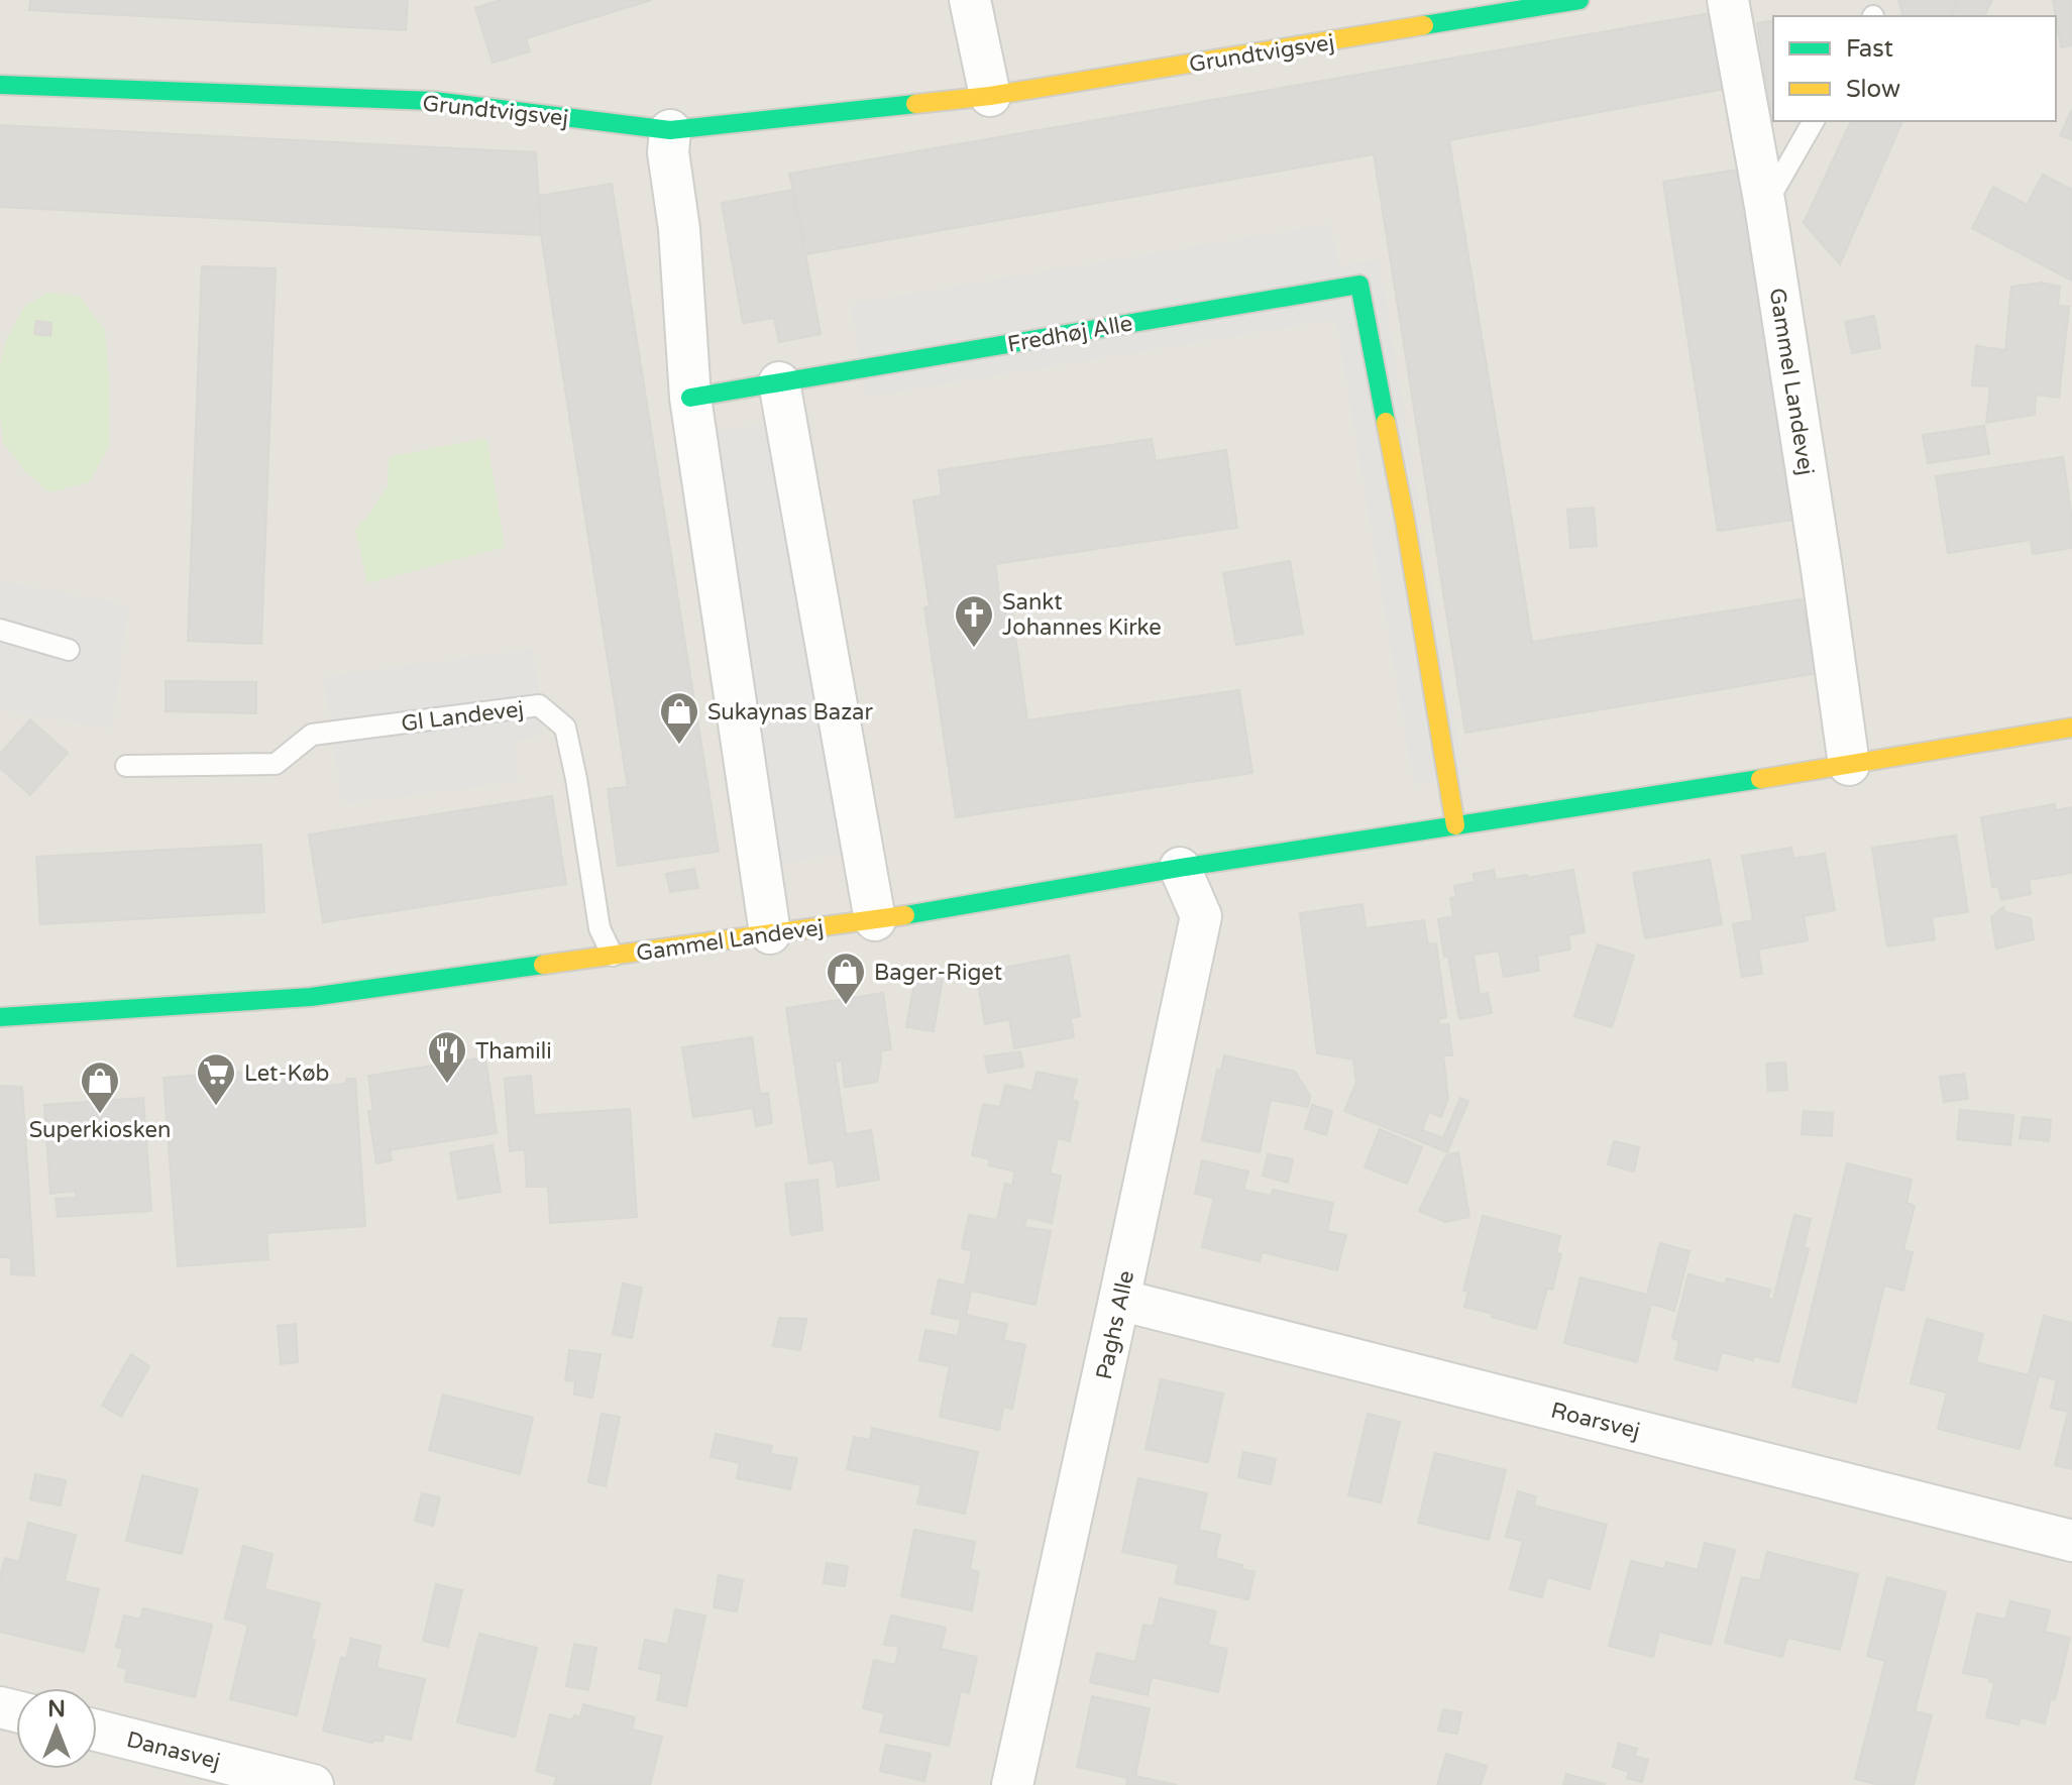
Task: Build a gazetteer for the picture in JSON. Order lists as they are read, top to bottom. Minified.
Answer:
{"streets":{"street":["Grundtvigsvej","Fredhøj Alle","Gammel Landevej","Paghs Alle","Roarsvej","Danasvej"],"lane":["Gl Landevej"]},"crossings":[["Fredhøj Alle","Gammel Landevej"],["Gammel Landevej","Gl Landevej"],["Gammel Landevej","Paghs Alle"],["Paghs Alle","Roarsvej"]],"places":{"church":["Sankt Johannes Kirke"],"shop":["Sukaynas Bazar","Bager-Riget","Superkiosken"],"restaurant":["Thamili"],"supermarket":["Let-Køb"]},"legend":["Fast","Slow"],"north":"top"}
